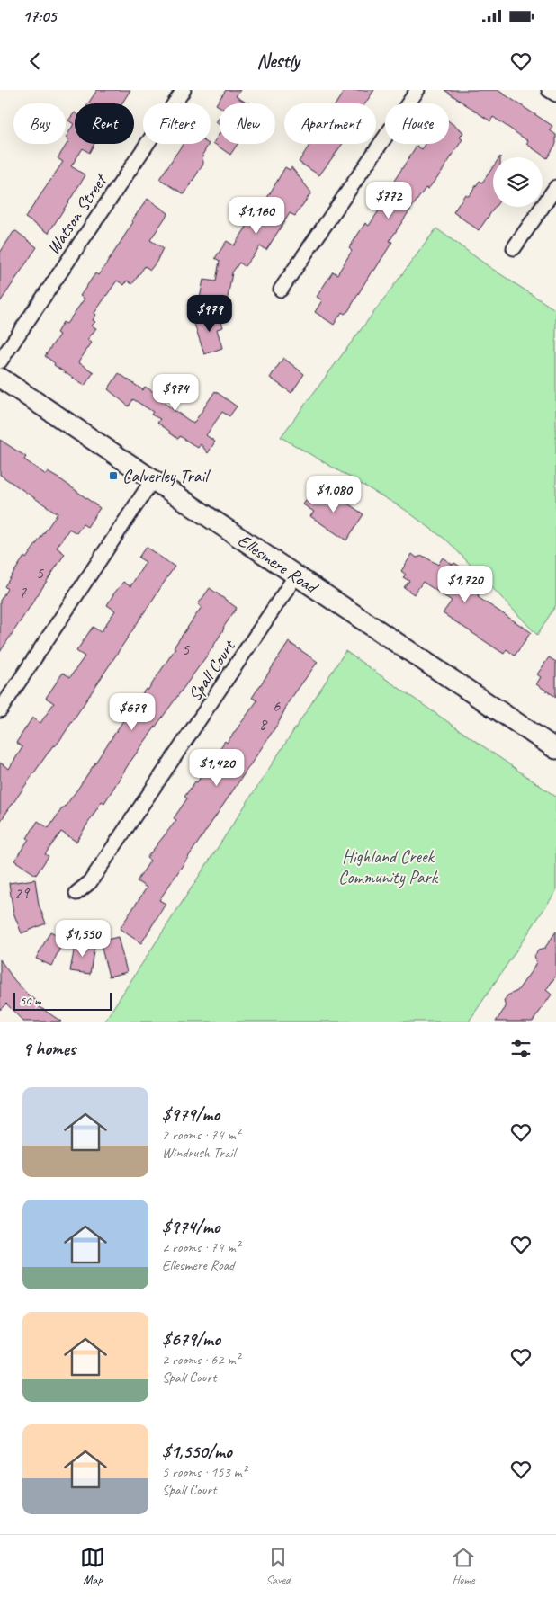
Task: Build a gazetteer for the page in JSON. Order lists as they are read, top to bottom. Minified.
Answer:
{"streets":{"main road":["Ellesmere Road"],"street":["Watson Street","Spall Court"]},"crossings":[["Ellesmere Road","Spall Court"]],"parks":["Highland Creek Community Park"],"places":{"transit":["Calverley Trail"]},"house_numbers":["5","7","5","6","8","29"],"scale_bar":"50 m","page":{"status":"17:05","header":"Nestly","chip":["Buy","Rent","Filters","New","Apartment","House"],"price":["$772","$1,160","$979","$974","$1,080","$1,720","$679","$1,420","$1,550"],"scale":"50 m","heading":"9 homes","list":[{"name":"$979/mo","note":"2 rooms · 74 m² · Windrush Trail"},{"name":"$974/mo","note":"2 rooms · 74 m² · Ellesmere Road"},{"name":"$679/mo","note":"2 rooms · 62 m² · Spall Court"},{"name":"$1,550/mo","note":"5 rooms · 153 m² · Spall Court"}],"tabs":["Map","Saved","Home"]}}
